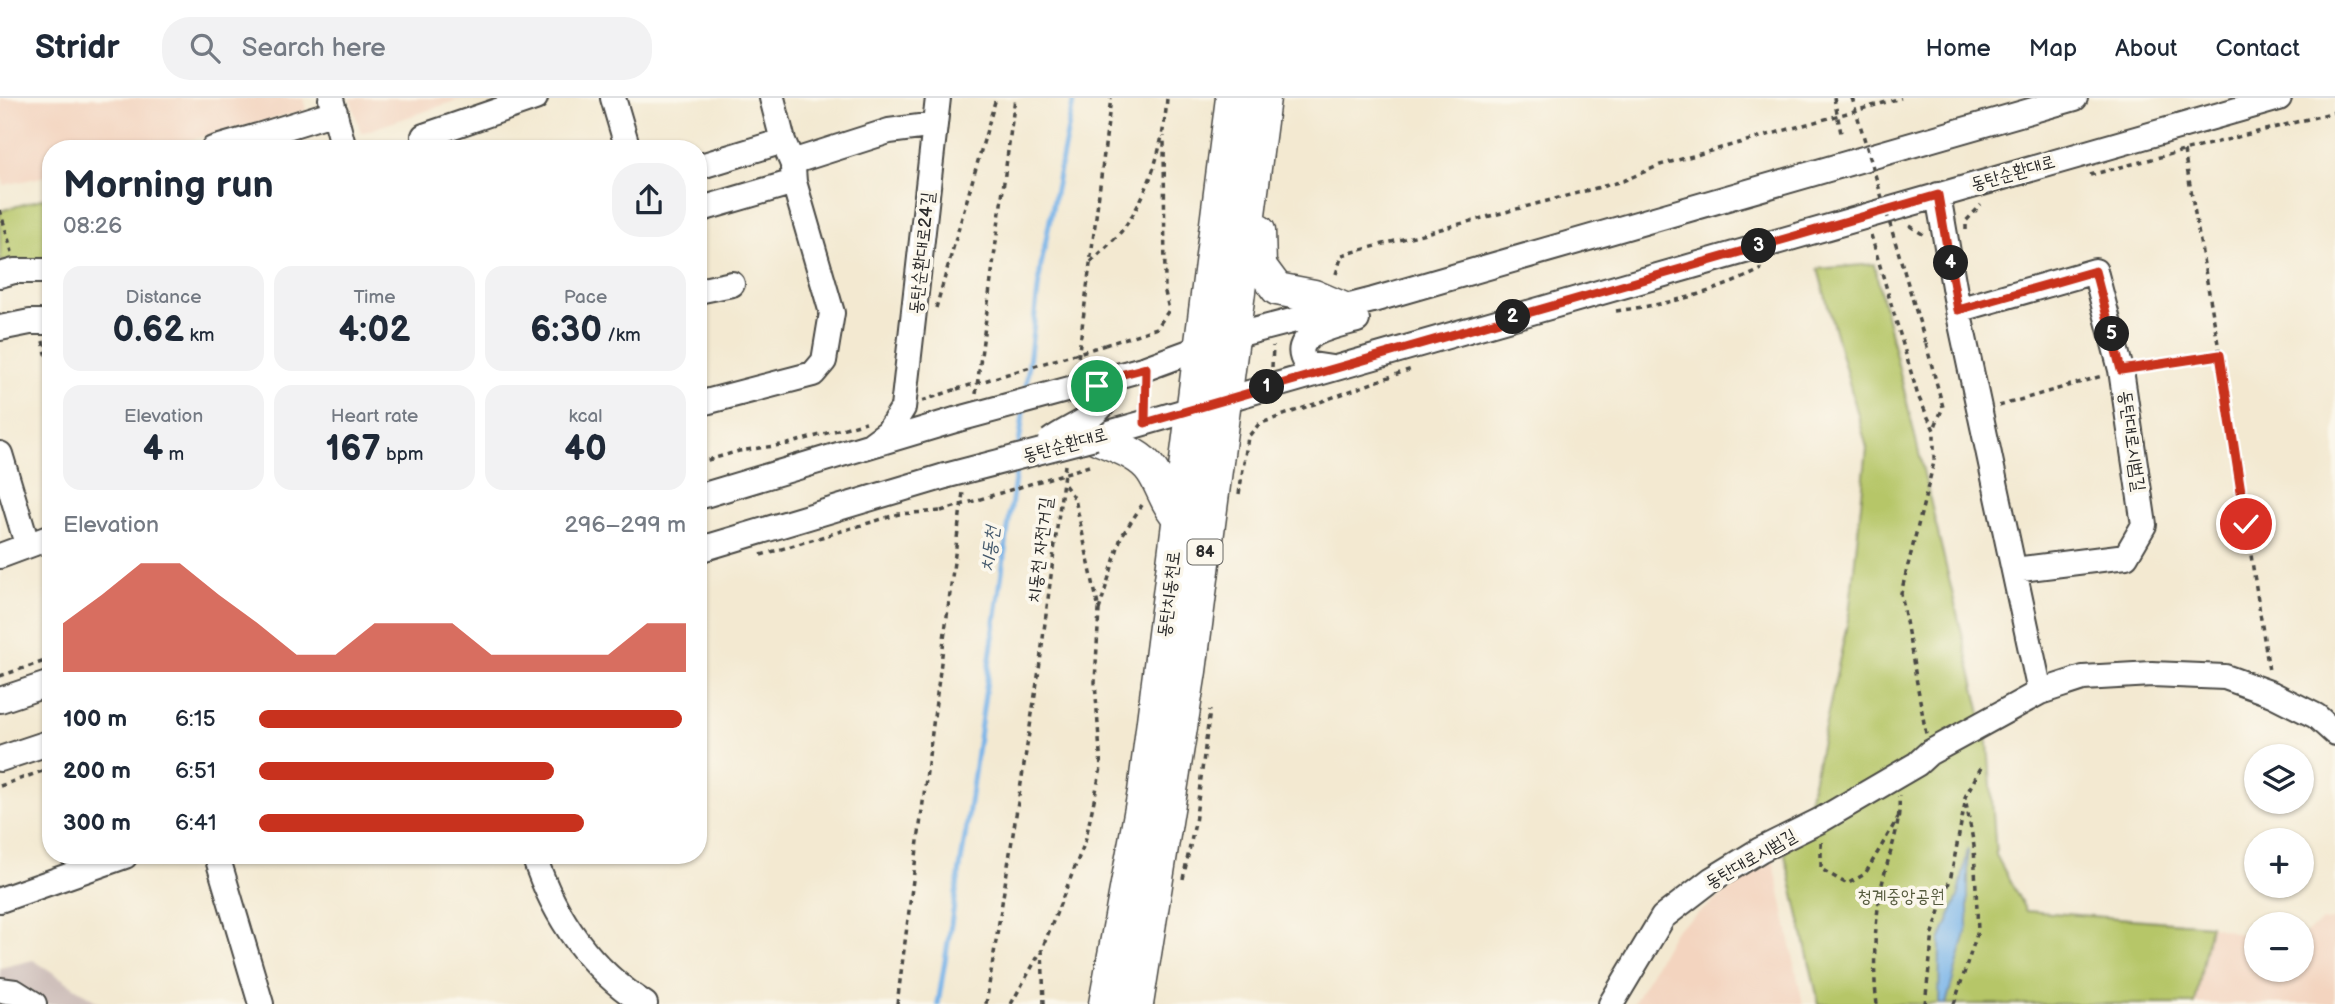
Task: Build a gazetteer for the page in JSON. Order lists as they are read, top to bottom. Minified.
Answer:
{"streets":{"main road":["84","동탄치동천로"],"street":["동탄순환대로","동탄순환대로24길","동탄대로시범길"],"path":["치동천 자전거길"]},"crossings":[["동탄순환대로","동탄치동천로"]],"water":["치동천"],"parks":["청계중앙공원"],"page":{"header":"Stridr","search":"Search here","nav":["Home","Map","About","Contact"],"heading":["Morning run","08:26"],"pins":["3","4","2","5","1"],"stats":[["Distance","0.62 km"],["Time","4:02"],["Pace","6:30 /km"],["Elevation","4 m"],["Heart rate","167 bpm"],["kcal","40"]],"chart":["Elevation","296–299 m"],"list":[{"name":"100 m","note":"6:15"},{"name":"200 m","note":"6:51"},{"name":"300 m","note":"6:41"}],"map_buttons":["+","−"]}}
